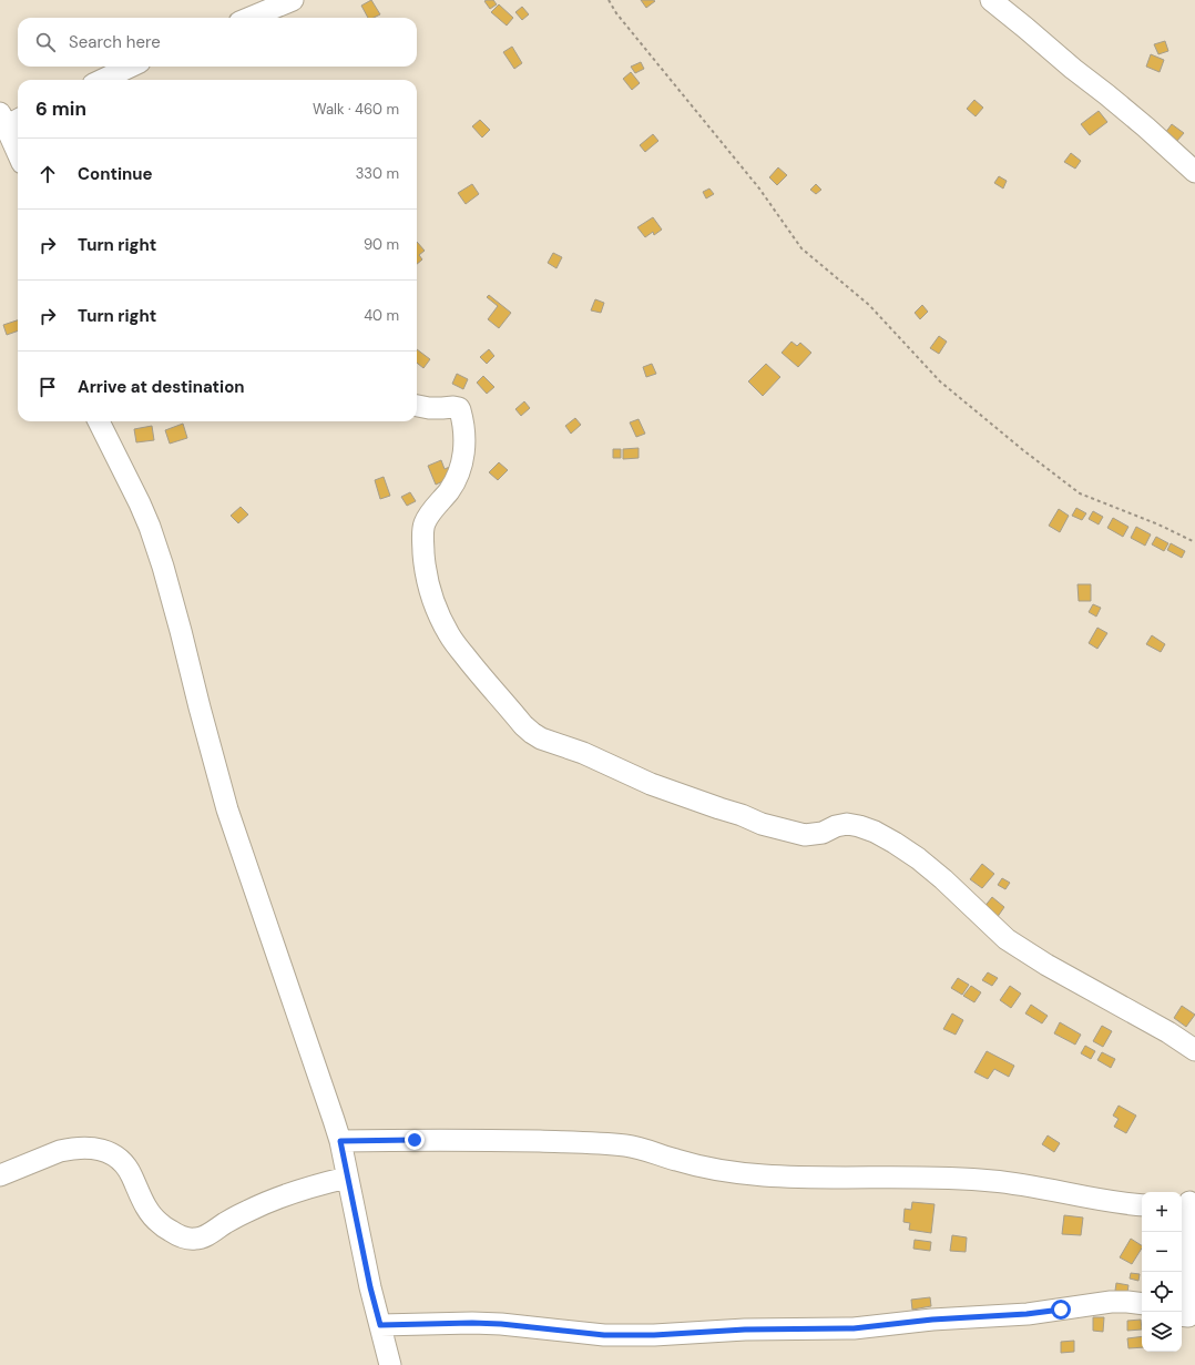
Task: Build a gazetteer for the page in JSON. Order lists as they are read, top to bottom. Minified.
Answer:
{"page":{"search":"Search here","heading":["6 min","Walk · 460 m"],"list":[["Continue","330 m"],["Turn right","90 m"],["Turn right","40 m"],"Arrive at destination"],"map_buttons":["+","−"]}}
